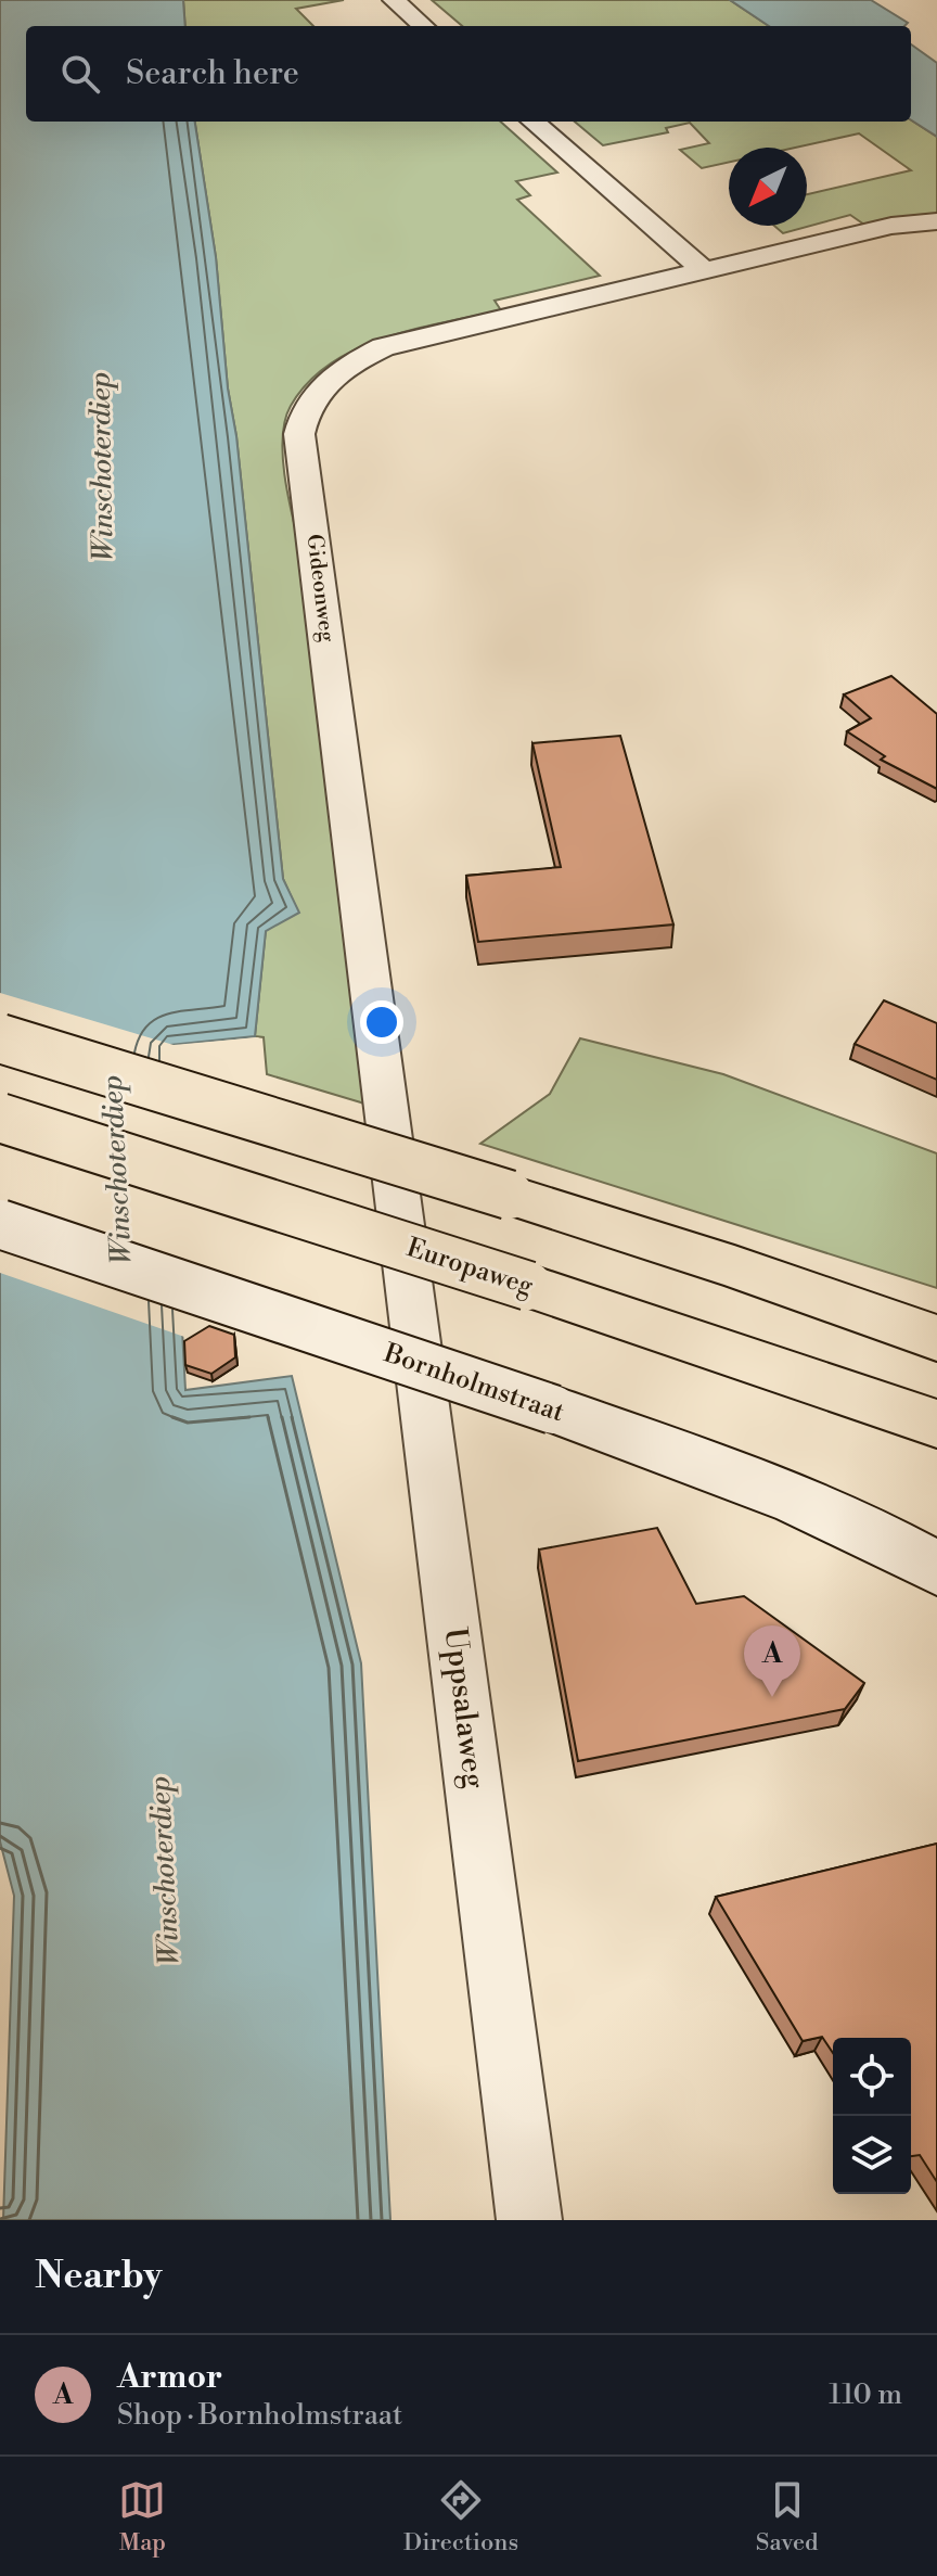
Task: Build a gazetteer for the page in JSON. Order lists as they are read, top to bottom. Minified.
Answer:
{"streets":{"highway":["Europaweg"],"street":["Gideonweg","Bornholmstraat","Uppsalaweg"]},"crossings":[["Gideonweg","Uppsalaweg"]],"water":["Winschoterdiep"],"north":"bottom left","page":{"search":"Search here","pins":"A","heading":"Nearby","list":[{"mark":"A","name":"Armor","note":"Shop · Bornholmstraat","value":"110 m"}],"nav":["Map","Directions","Saved"]}}
